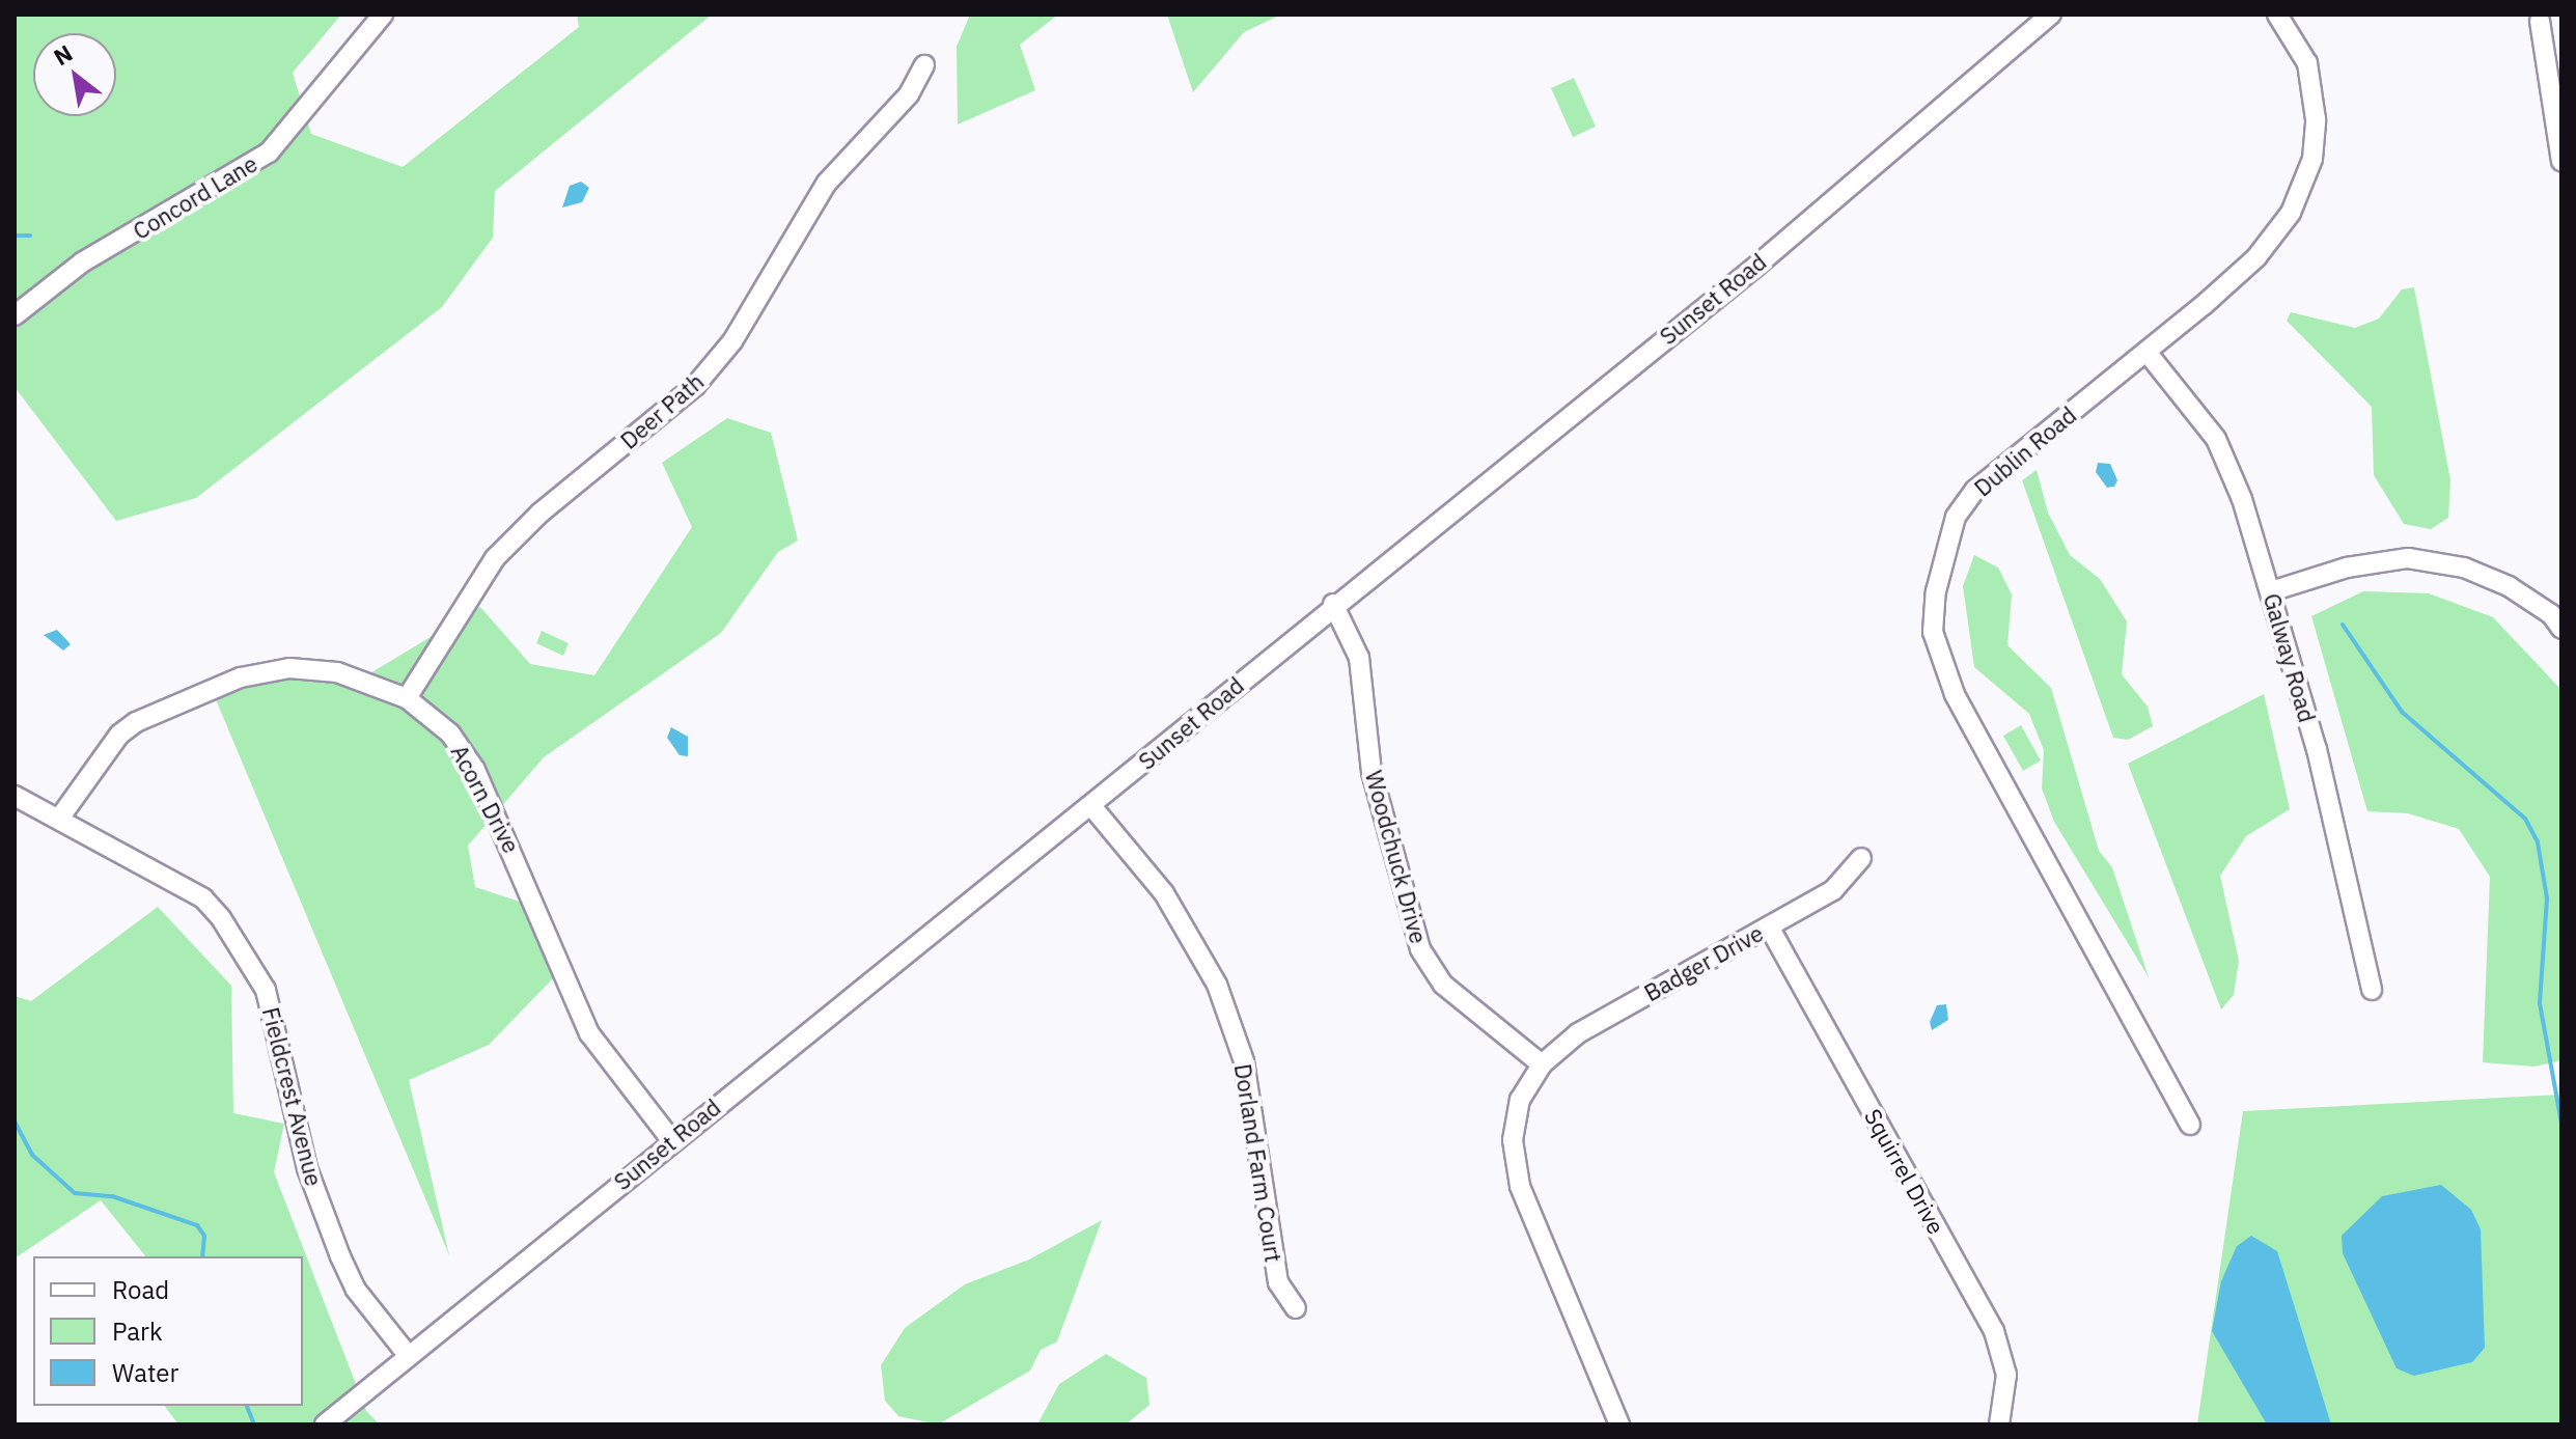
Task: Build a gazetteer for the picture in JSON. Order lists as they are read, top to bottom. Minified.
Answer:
{"streets":{"street":["Concord Lane","Sunset Road","Deer Path","Dublin Road","Galway Road","Acorn Drive","Woodchuck Drive","Badger Drive","Fieldcrest Avenue","Dorland Farm Court","Squirrel Drive"]},"crossings":[["Sunset Road","Acorn Drive"],["Sunset Road","Woodchuck Drive"],["Sunset Road","Fieldcrest Avenue"],["Sunset Road","Dorland Farm Court"],["Deer Path","Acorn Drive"],["Dublin Road","Galway Road"],["Acorn Drive","Fieldcrest Avenue"],["Woodchuck Drive","Badger Drive"],["Badger Drive","Squirrel Drive"]],"legend":["Road","Park","Water"],"north":"top left"}
